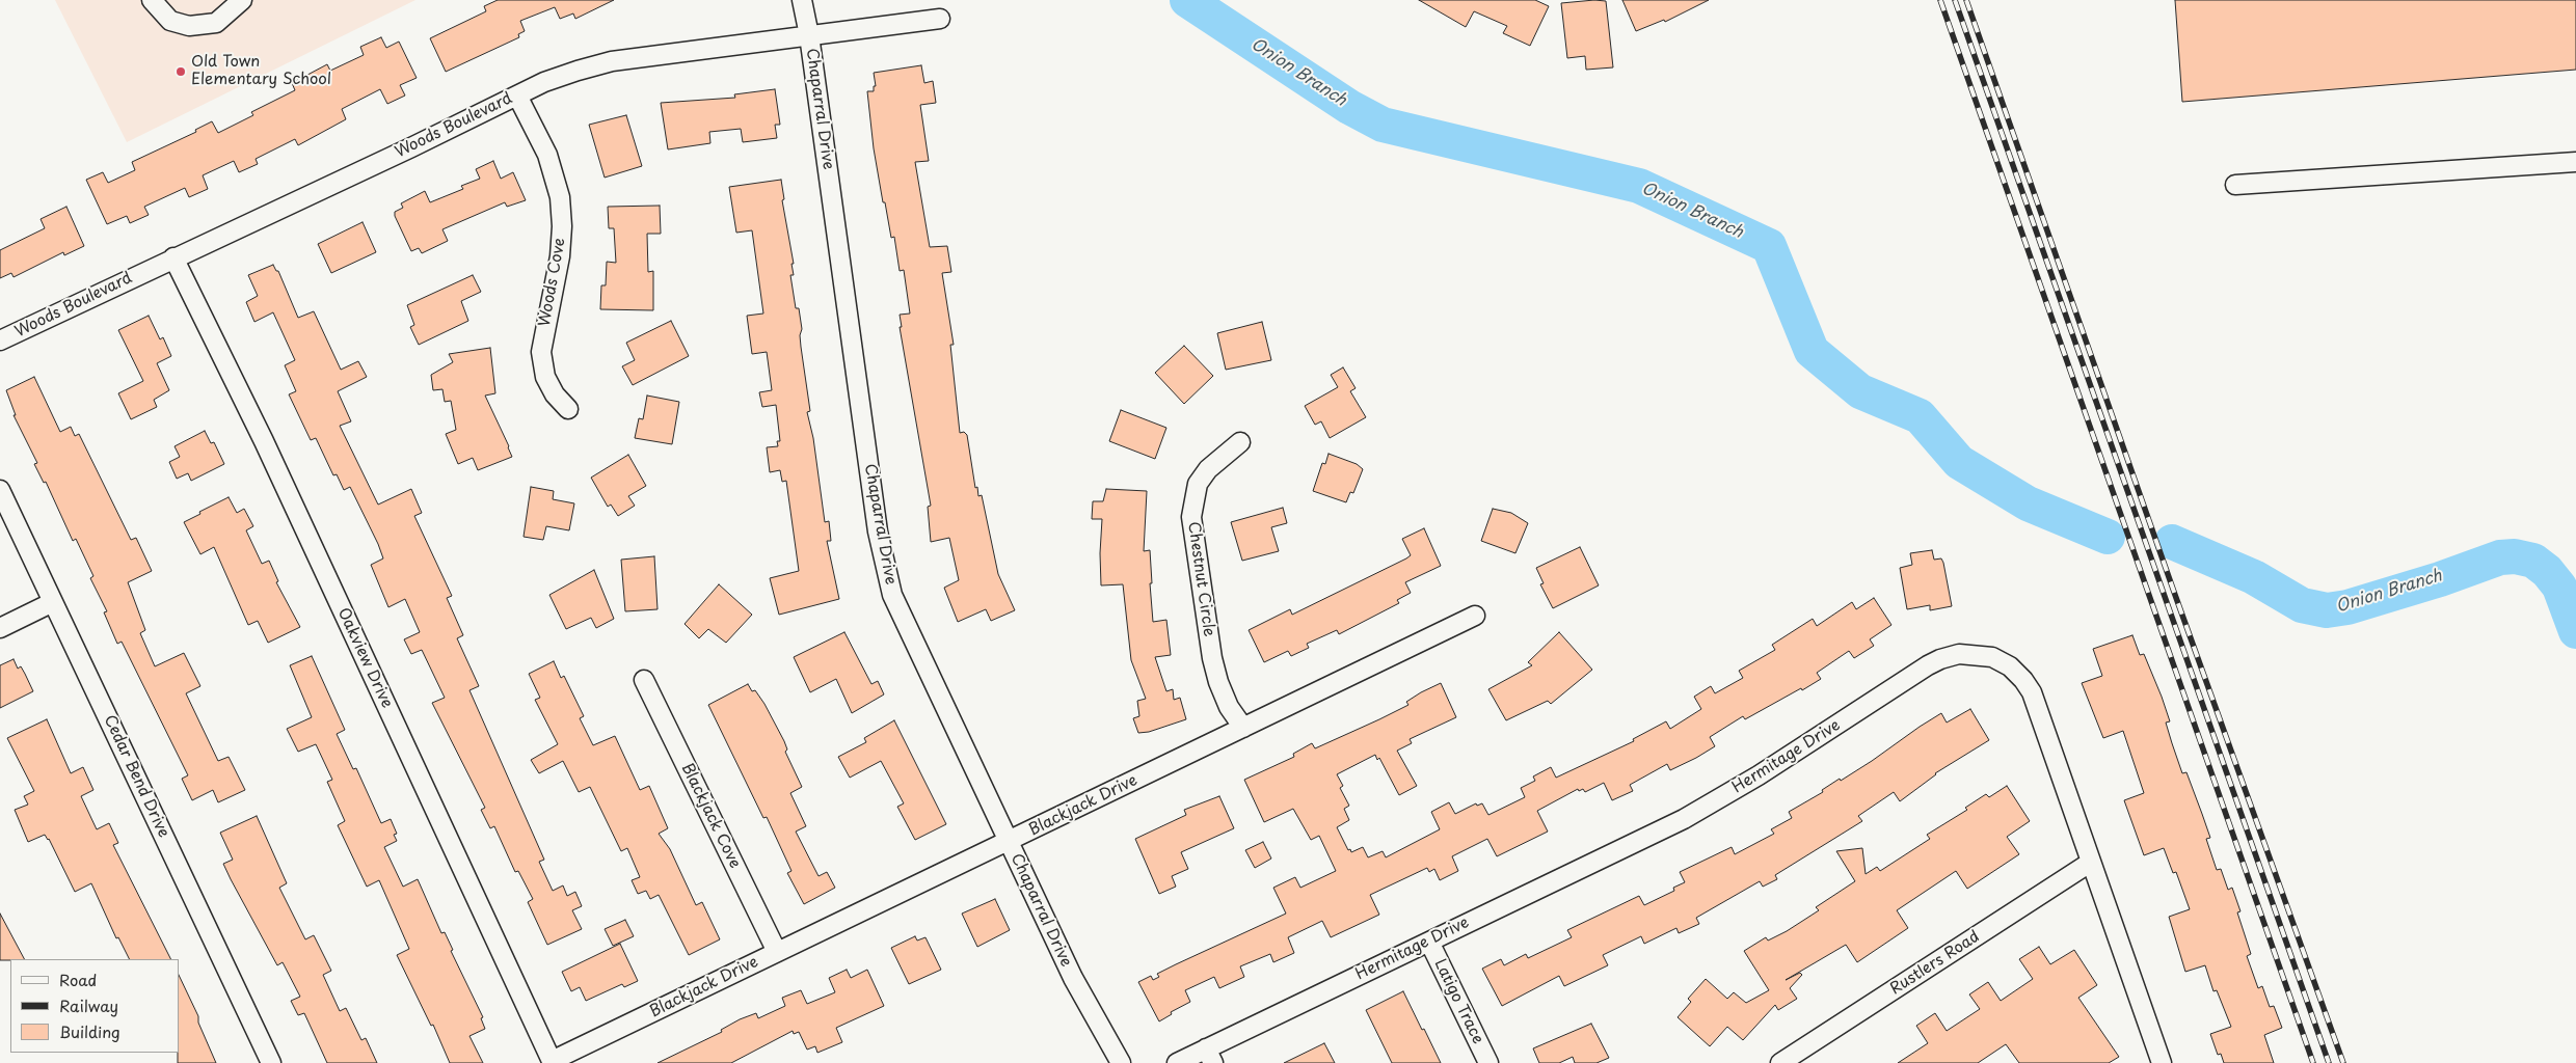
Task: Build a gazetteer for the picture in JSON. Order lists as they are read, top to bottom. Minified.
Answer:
{"streets":{"street":["Chaparral Drive","Woods Boulevard","Woods Cove","Chestnut Circle","Oakview Drive","Hermitage Drive","Cedar Bend Drive","Blackjack Drive","Blackjack Cove","Rustlers Road","Latigo Trace"]},"crossings":[["Chaparral Drive","Woods Boulevard"],["Chaparral Drive","Blackjack Drive"],["Woods Boulevard","Woods Cove"],["Woods Boulevard","Oakview Drive"],["Chestnut Circle","Blackjack Drive"],["Oakview Drive","Blackjack Drive"],["Hermitage Drive","Rustlers Road"],["Hermitage Drive","Latigo Trace"],["Blackjack Drive","Blackjack Cove"]],"water":["Onion Branch"],"places":["Old Town Elementary School"],"legend":["Road","Railway","Building"]}
